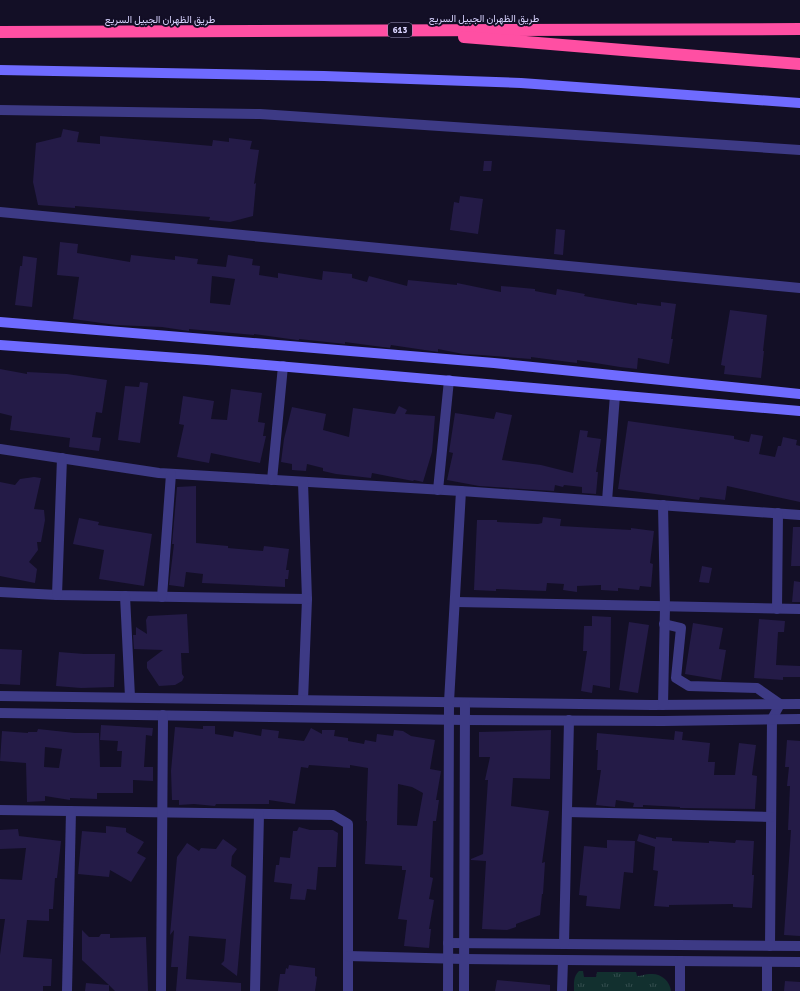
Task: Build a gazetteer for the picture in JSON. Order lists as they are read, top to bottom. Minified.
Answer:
{"streets":{"highway":["طريق الظهران الجبيل السريع","613"]}}
